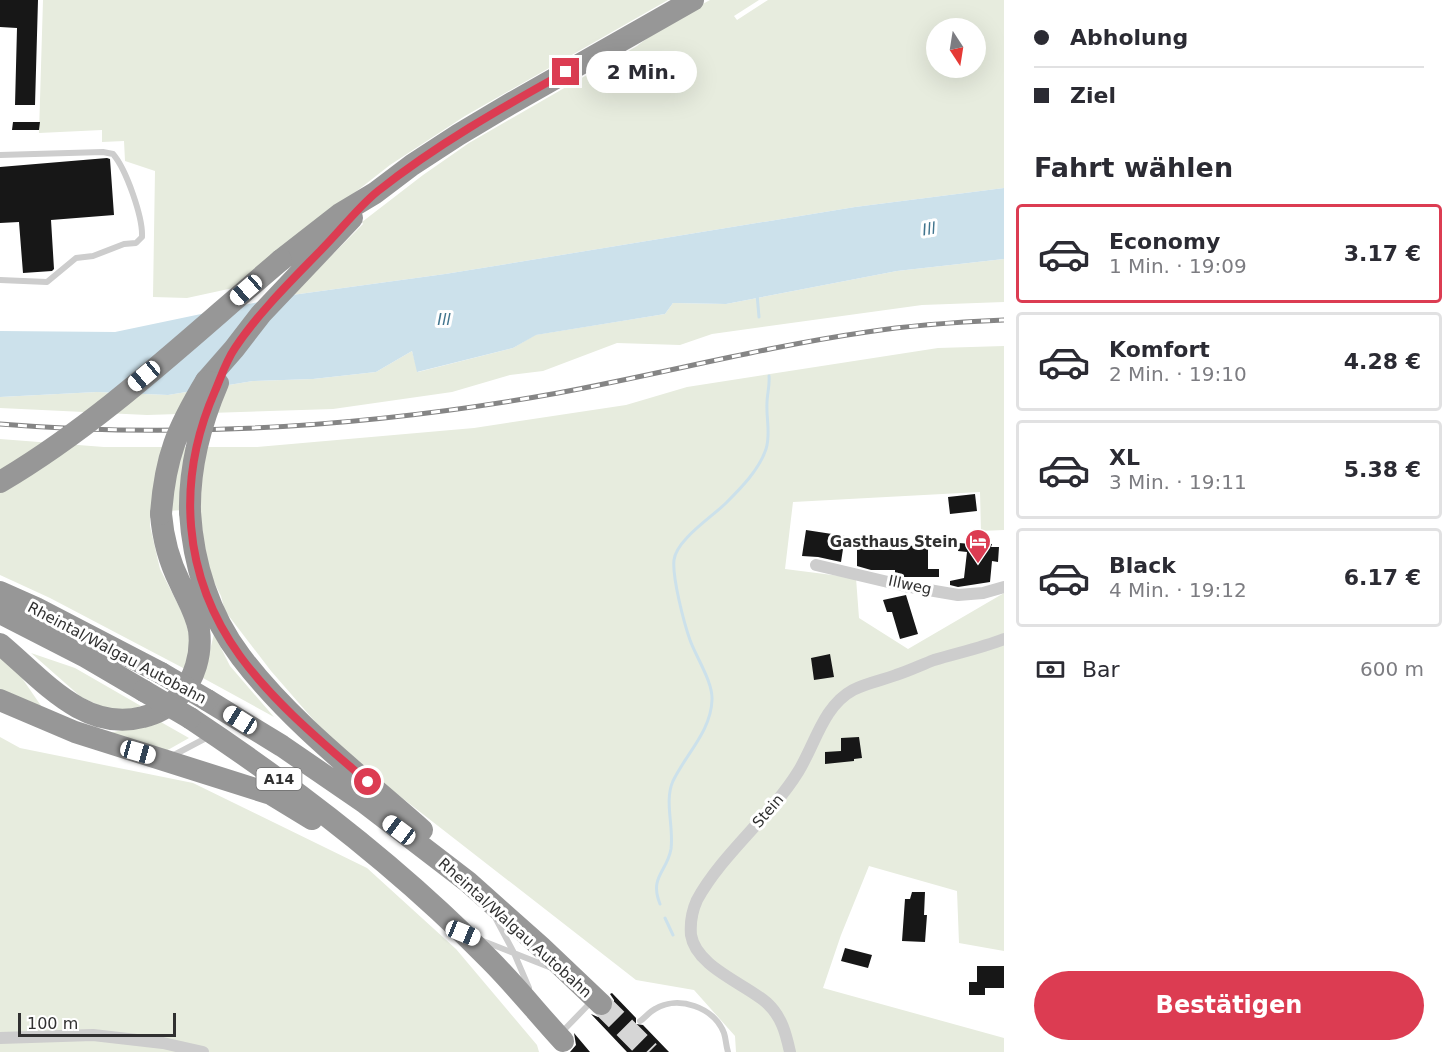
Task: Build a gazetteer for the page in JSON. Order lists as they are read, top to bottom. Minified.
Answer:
{"streets":{"highway":["Rheintal/Walgau Autobahn","A14"],"street":["Illweg","Stein"]},"water":["Ill"],"places":{"hotel":["Gasthaus Stein"]},"scale_bar":"100 m","north":"bottom","page":{"banner":["Abholung","Ziel"],"bubble":"2 Min.","heading":"Fahrt wählen","list":[{"name":"Economy","note":"1 Min. · 19:09","value":"3.17 €"},{"name":"Komfort","note":"2 Min. · 19:10","value":"4.28 €"},{"name":"XL","note":"3 Min. · 19:11","value":"5.38 €"},{"name":"Black","note":"4 Min. · 19:12","value":"6.17 €"}],"pay":["Bar","600 m"],"buttons":"Bestätigen","scale":"100 m"}}
